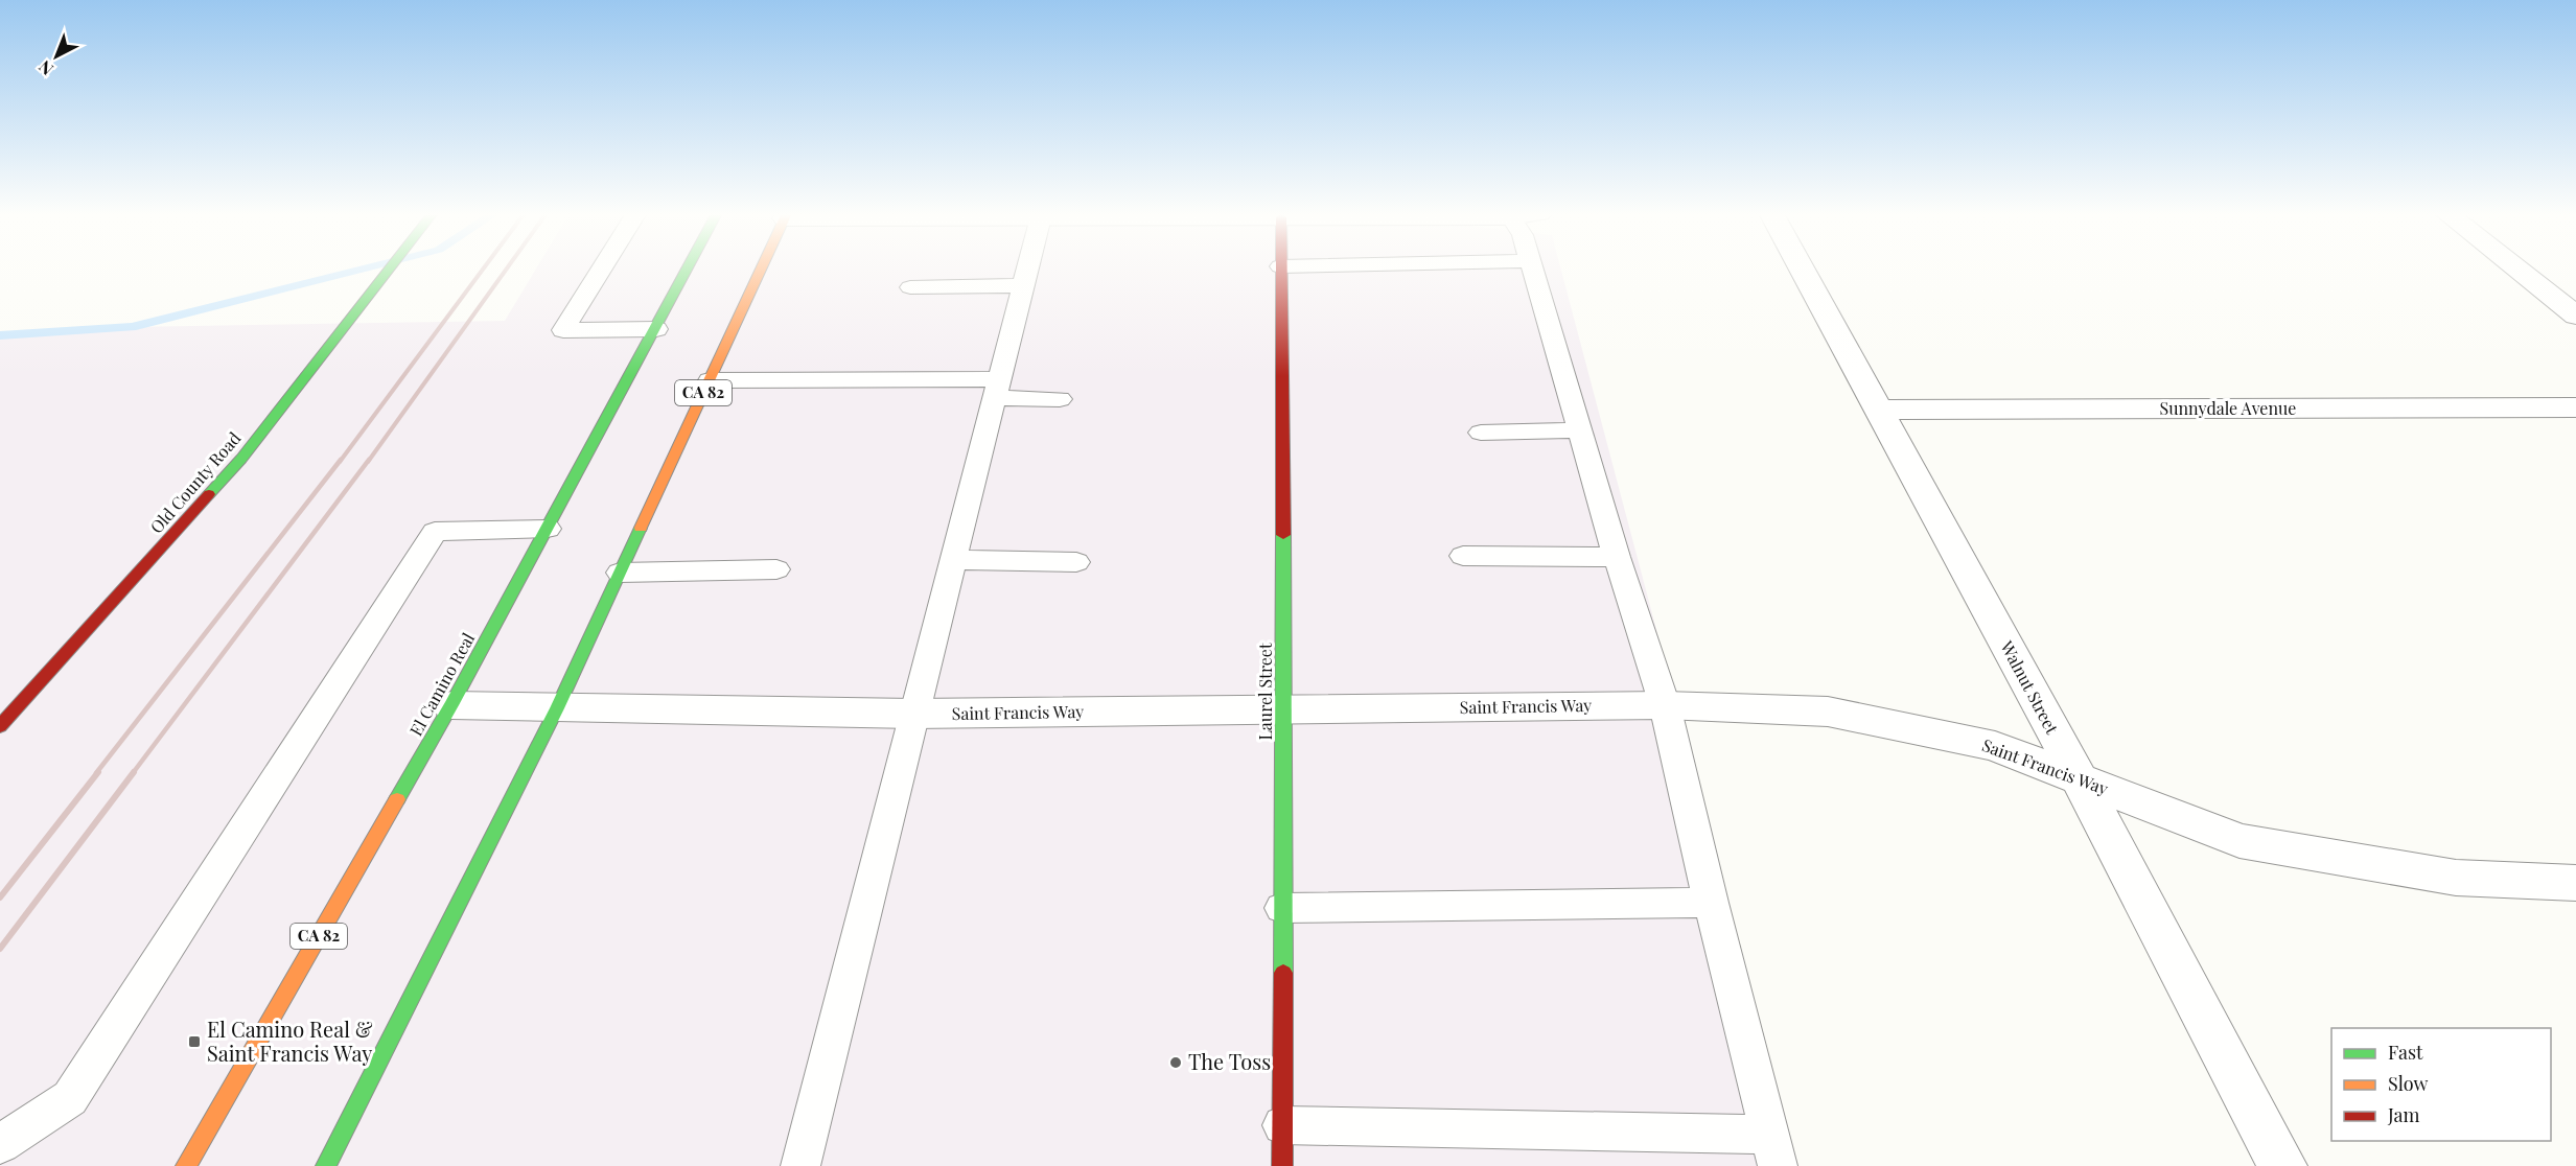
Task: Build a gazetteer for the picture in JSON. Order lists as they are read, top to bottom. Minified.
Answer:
{"streets":{"main road":["CA 82","Old County Road","El Camino Real","Laurel Street"],"street":["Sunnydale Avenue","Walnut Street","Saint Francis Way"]},"crossings":[["CA 82","Saint Francis Way"],["Sunnydale Avenue","Walnut Street"],["El Camino Real","Saint Francis Way"],["Walnut Street","Saint Francis Way"],["Laurel Street","Saint Francis Way"]],"places":{"transit":["El Camino Real & Saint Francis Way"],"other":["The Toss"]},"legend":["Fast","Slow","Jam"],"north":"bottom left"}
